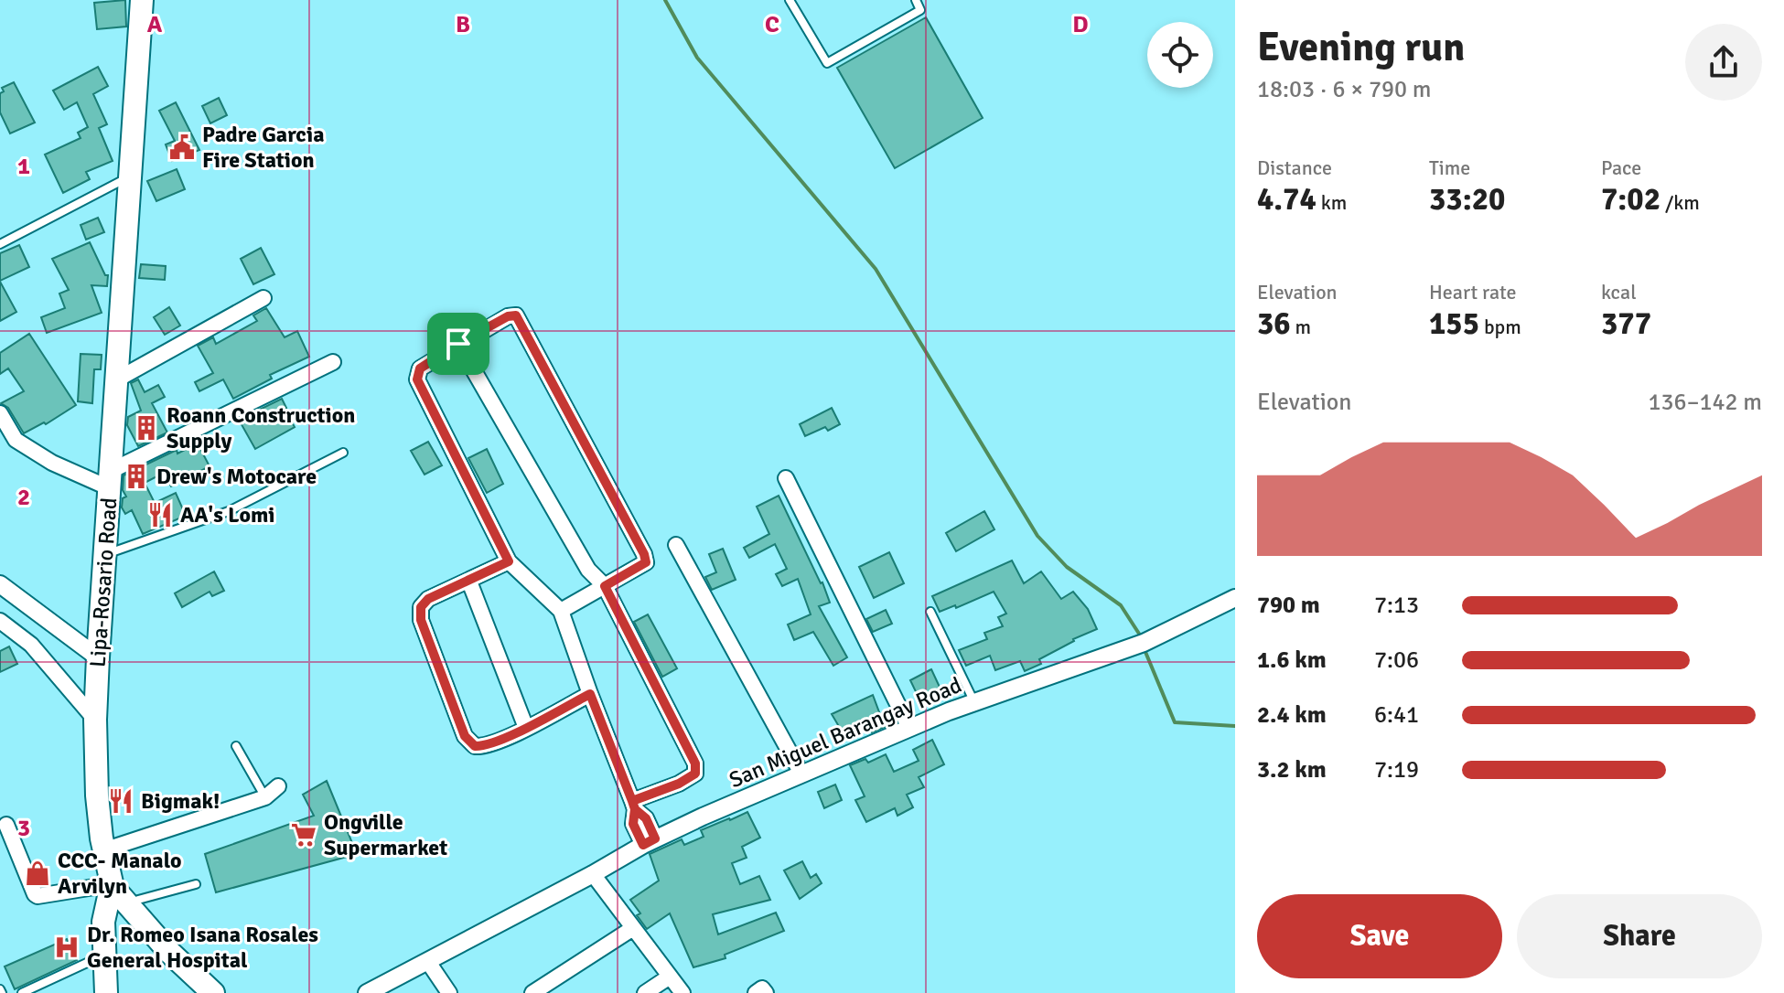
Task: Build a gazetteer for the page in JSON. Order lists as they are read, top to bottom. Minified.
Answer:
{"streets":{"main road":["Lipa-Rosario Road"],"street":["San Miguel Barangay Road"]},"places":{"public building":["Padre Garcia Fire Station"],"building":["Roann Construction Supply","Drew's Motocare"],"restaurant":["AA's Lomi","Bigmak!"],"supermarket":["Ongville Supermarket"],"shop":["CCC- Manalo Arvilyn"],"hospital":["Dr. Romeo Isana Rosales General Hospital"]},"page":{"heading":["Evening run","18:03 · 6 × 790 m"],"stats":[["Distance","4.74 km"],["Time","33:20"],["Pace","7:02 /km"],["Elevation","36 m"],["Heart rate","155 bpm"],["kcal","377"]],"chart":["Elevation","136–142 m"],"list":[{"name":"790 m","note":"7:13"},{"name":"1.6 km","note":"7:06"},{"name":"2.4 km","note":"6:41"},{"name":"3.2 km","note":"7:19"}],"buttons":["Save","Share"]},"grid":{"columns":["A","B","C","D"],"rows":["1","2","3"]}}
